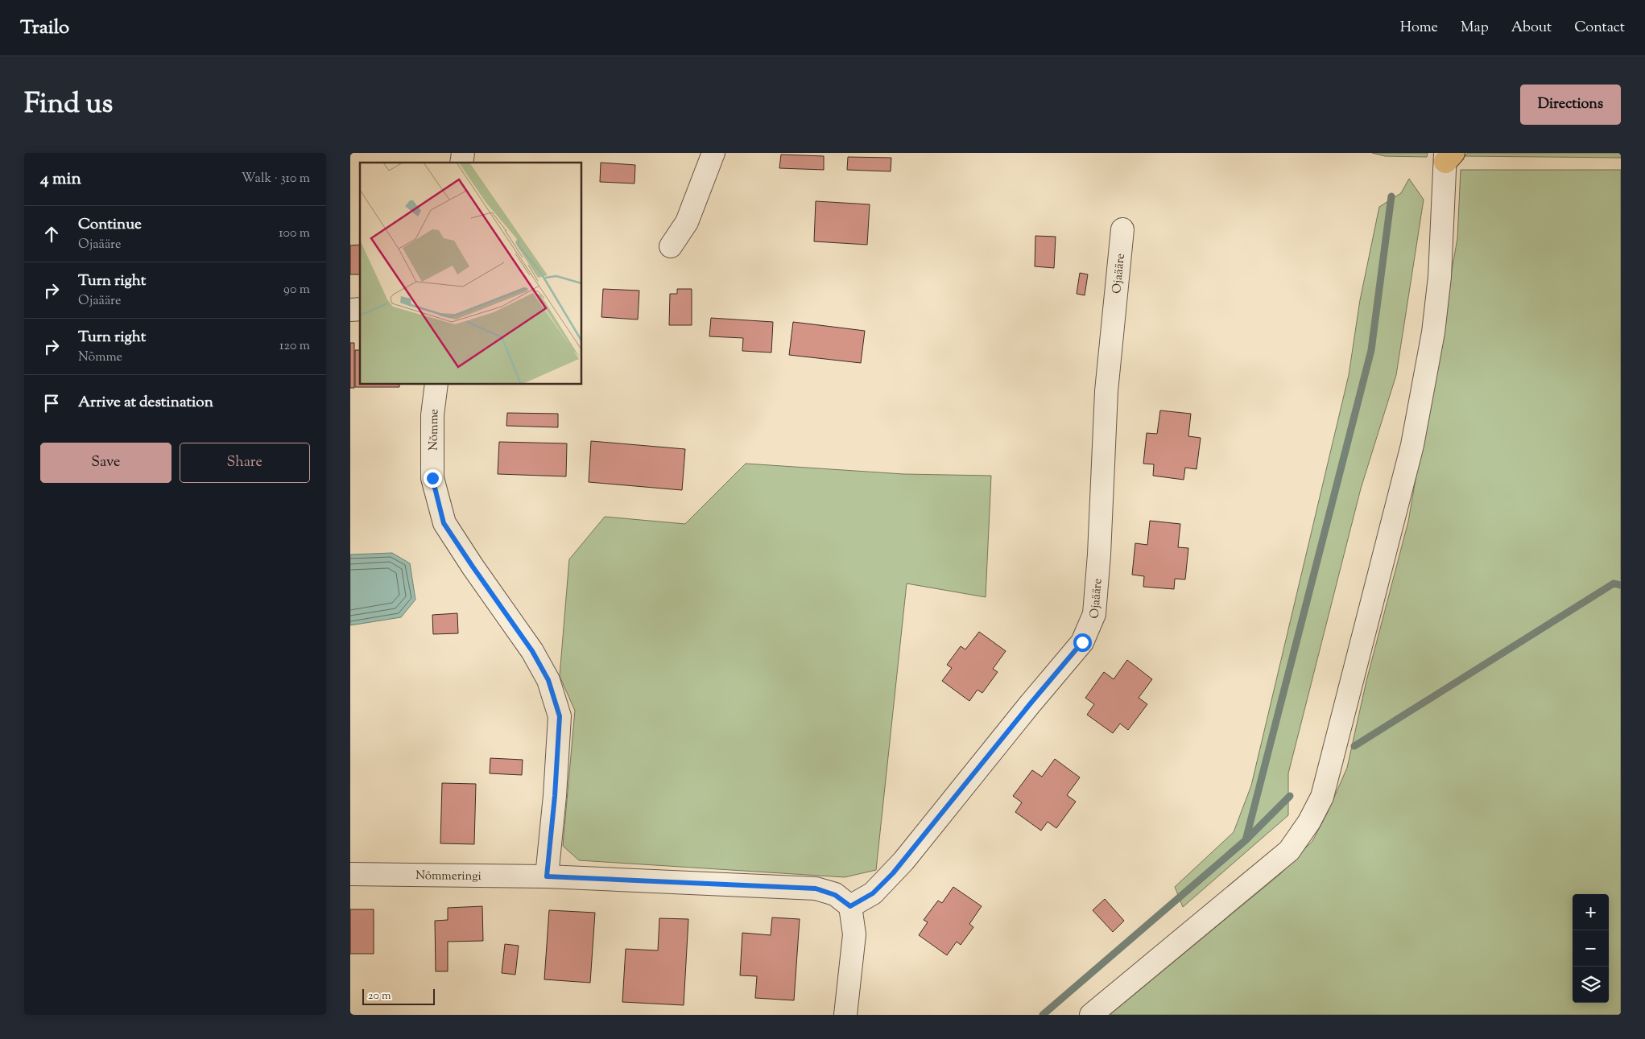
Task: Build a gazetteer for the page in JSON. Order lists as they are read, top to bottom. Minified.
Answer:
{"streets":{"street":["Ojaääre","Nõmme","Nõmmeringi"]},"crossings":[["Nõmme","Nõmmeringi"]],"scale_bar":"20 m","page":{"header":"Trailo","nav":["Home","Map","About","Contact"],"title":"Find us","buttons":["Directions",["Save","Share"]],"heading":["4 min","Walk · 310 m"],"list":[["Continue","Ojaääre","100 m"],["Turn right","Ojaääre","90 m"],["Turn right","Nõmme","120 m"],"Arrive at destination"],"map_buttons":["+","−"],"scale":"20 m"}}
